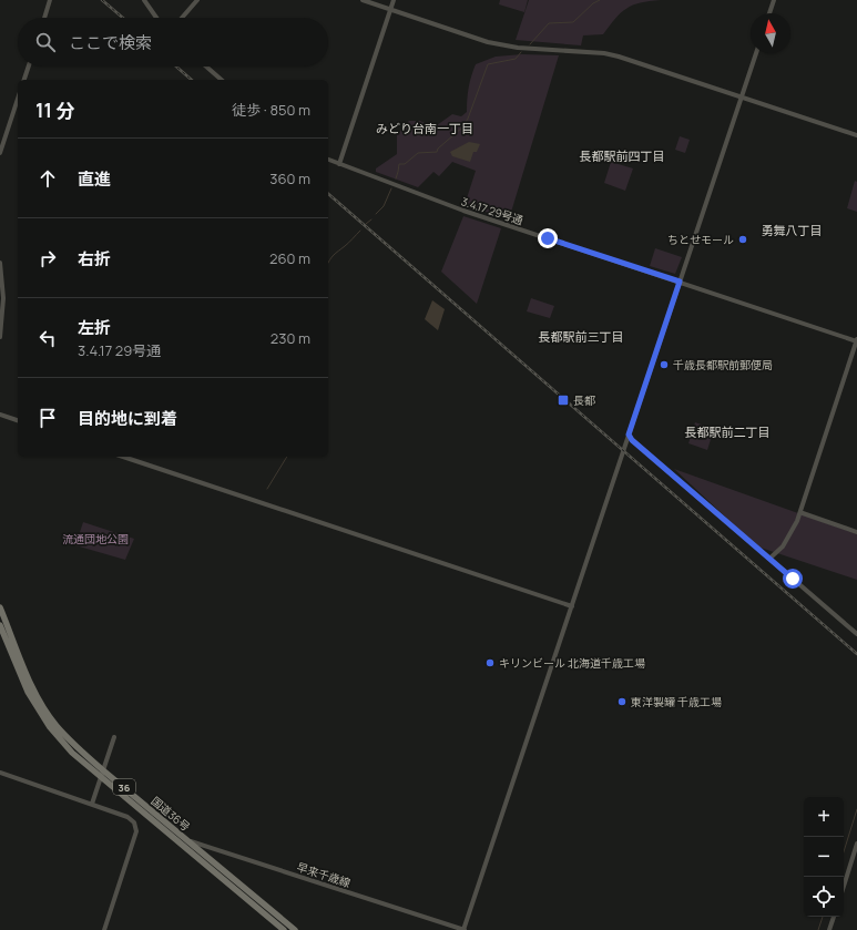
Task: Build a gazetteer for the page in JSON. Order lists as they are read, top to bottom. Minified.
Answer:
{"streets":{"highway":["36","国道36号"],"street":["3.4.17 29号通","早来千歳線"]},"crossings":[["国道36号","早来千歳線"]],"districts":["みどり台南一丁目","長都駅前四丁目","勇舞八丁目","長都駅前三丁目","長都駅前二丁目"],"parks":["流通団地公園"],"places":{"other":["ちとせモール","千歳長都駅前郵便局","キリンビール 北海道千歳工場","東洋製罐 千歳工場"],"transit":["長都"]},"north":"top","page":{"search":"ここで検索","heading":["11 分","徒歩 · 850 m"],"list":[["直進","360 m"],["右折","260 m"],["左折","3.4.17 29号通","230 m"],"目的地に到着"],"map_buttons":["+","−"]}}
